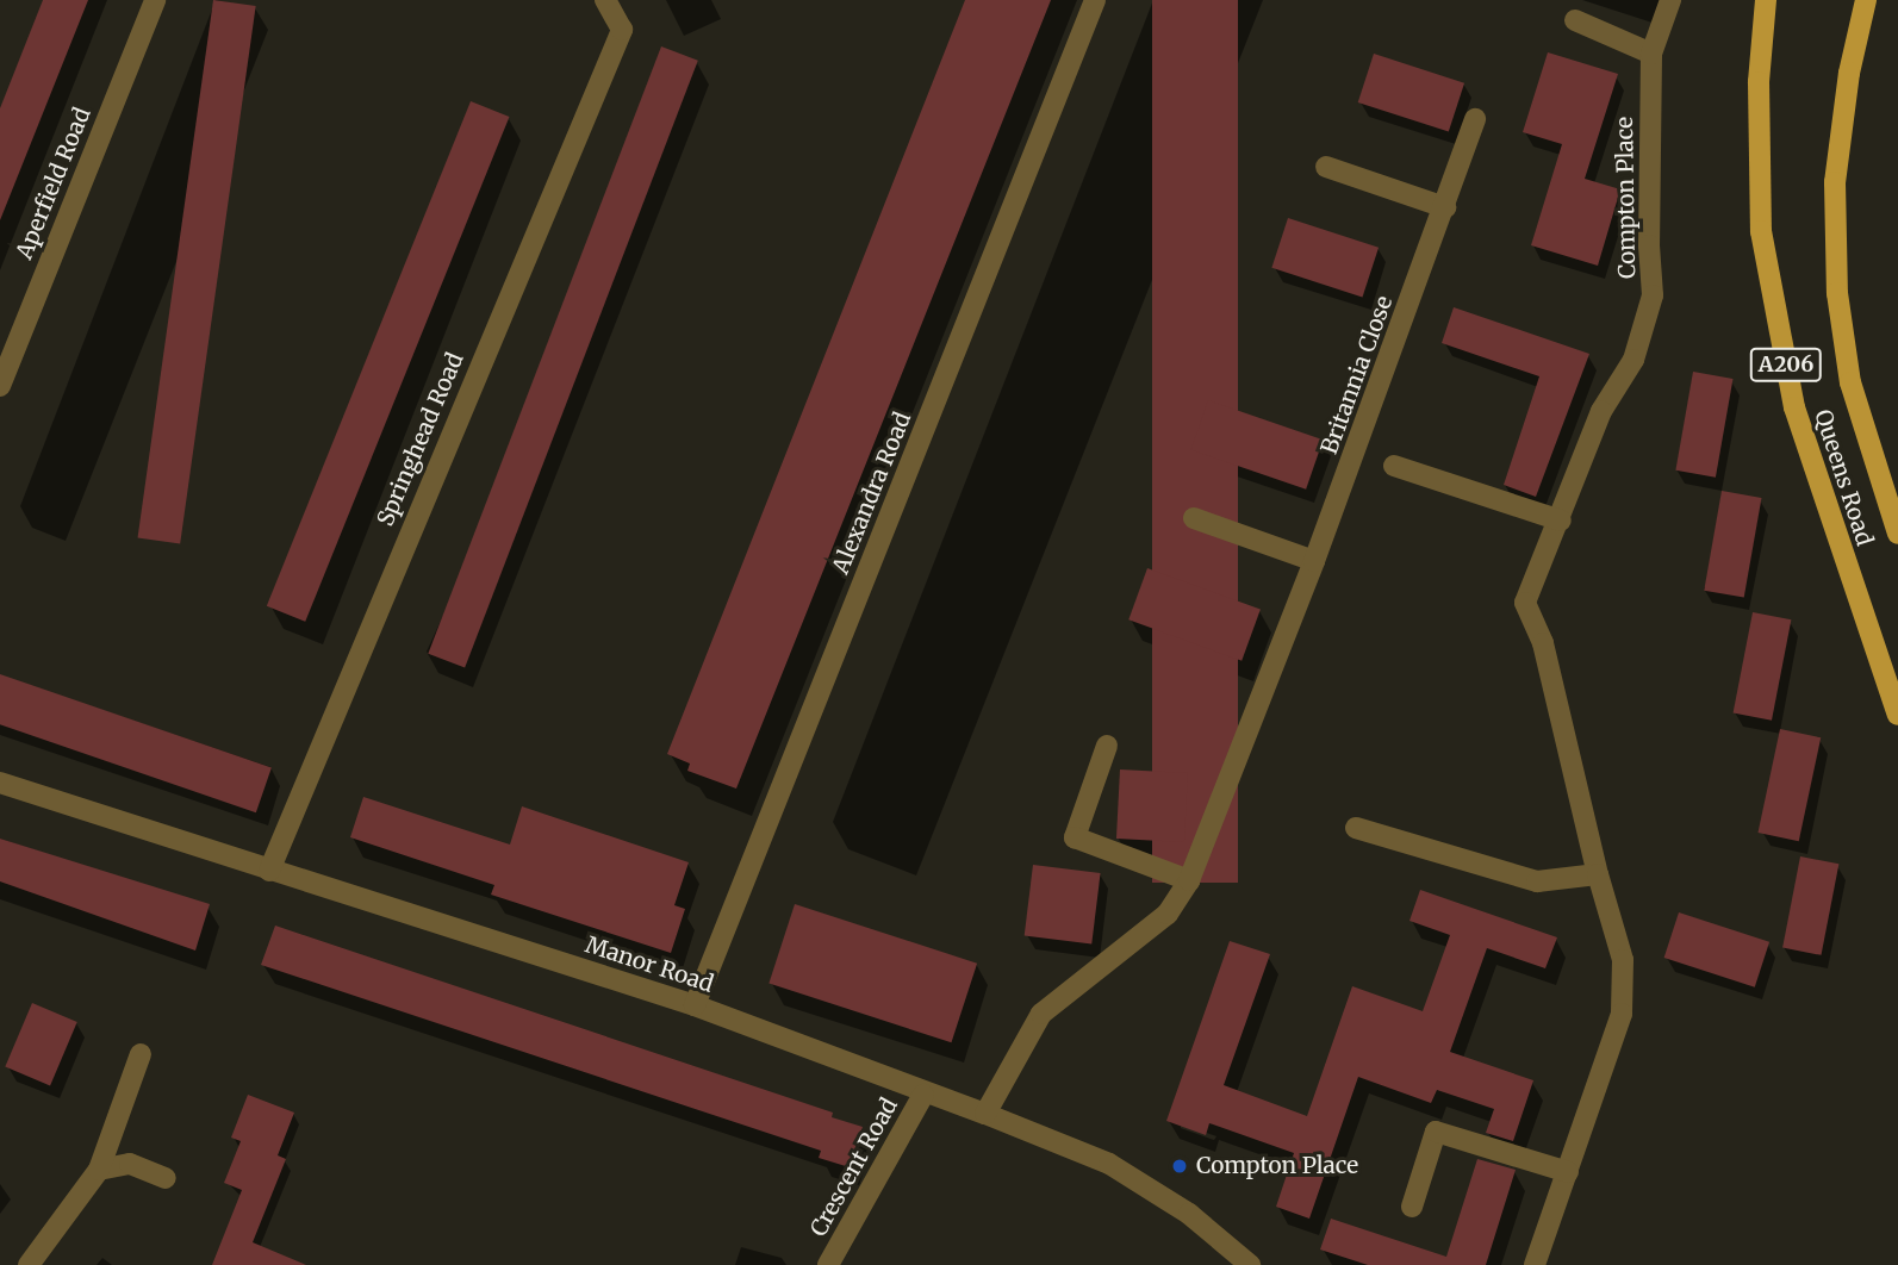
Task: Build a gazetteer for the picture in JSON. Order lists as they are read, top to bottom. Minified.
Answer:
{"streets":{"main road":["A206","Queens Road"],"street":["Aperfield Road","Compton Place","Britannia Close","Springhead Road","Alexandra Road","Manor Road","Crescent Road"]},"crossings":[["Britannia Close","Manor Road"],["Springhead Road","Manor Road"],["Alexandra Road","Manor Road"],["Manor Road","Crescent Road"]],"places":["Compton Place"]}
